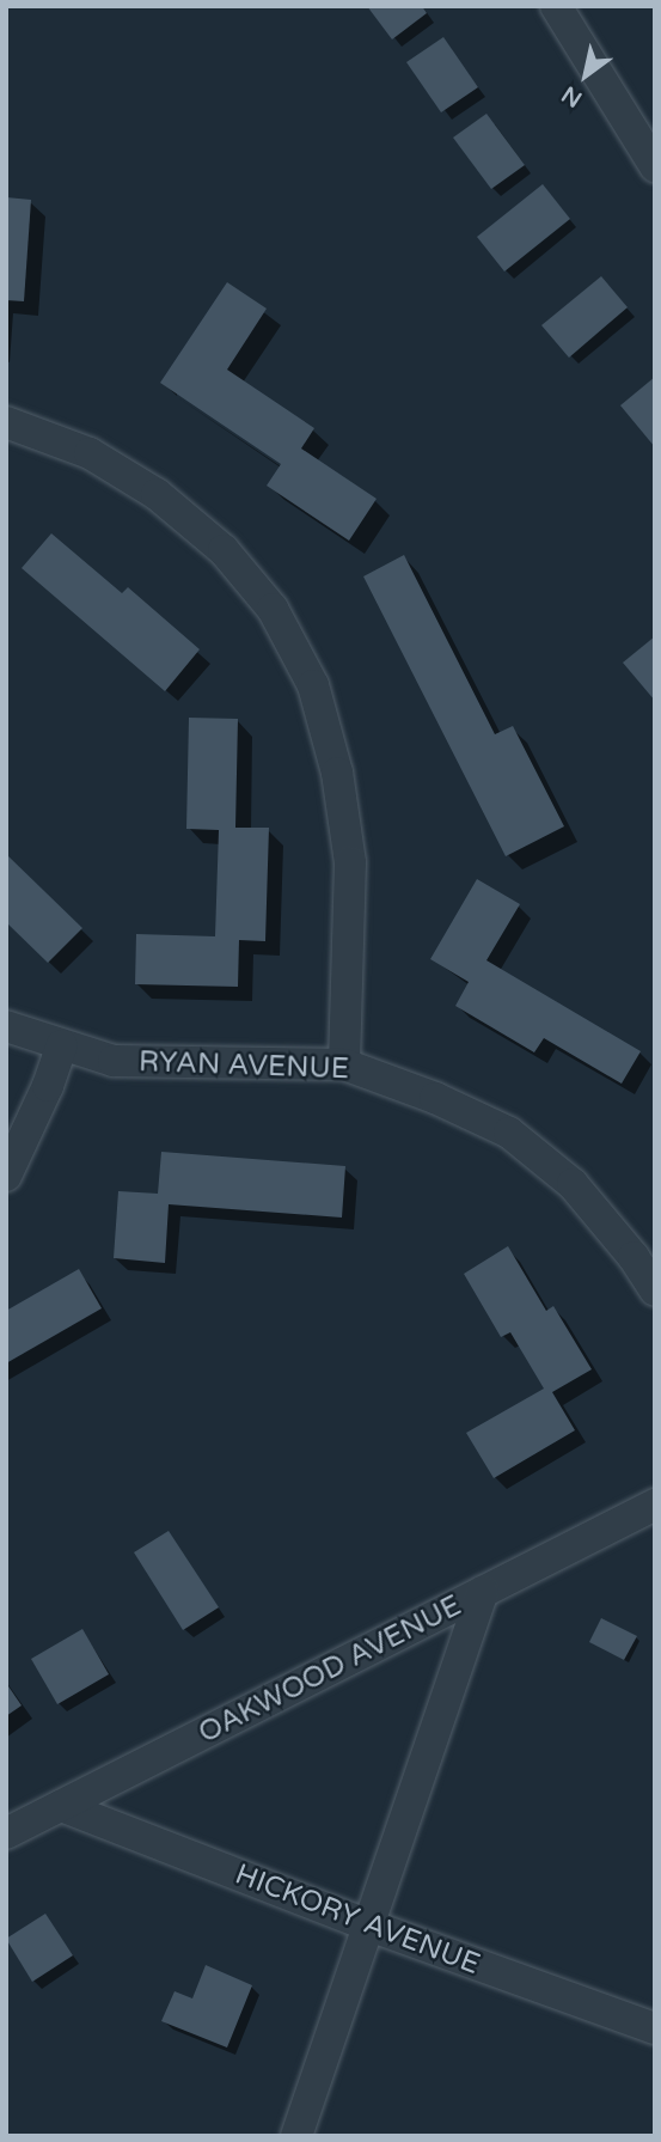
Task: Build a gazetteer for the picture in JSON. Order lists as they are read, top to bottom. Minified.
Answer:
{"streets":{"street":["RYAN AVENUE","OAKWOOD AVENUE","HICKORY AVENUE"]},"crossings":[["OAKWOOD AVENUE","HICKORY AVENUE"]],"north":"bottom left"}
